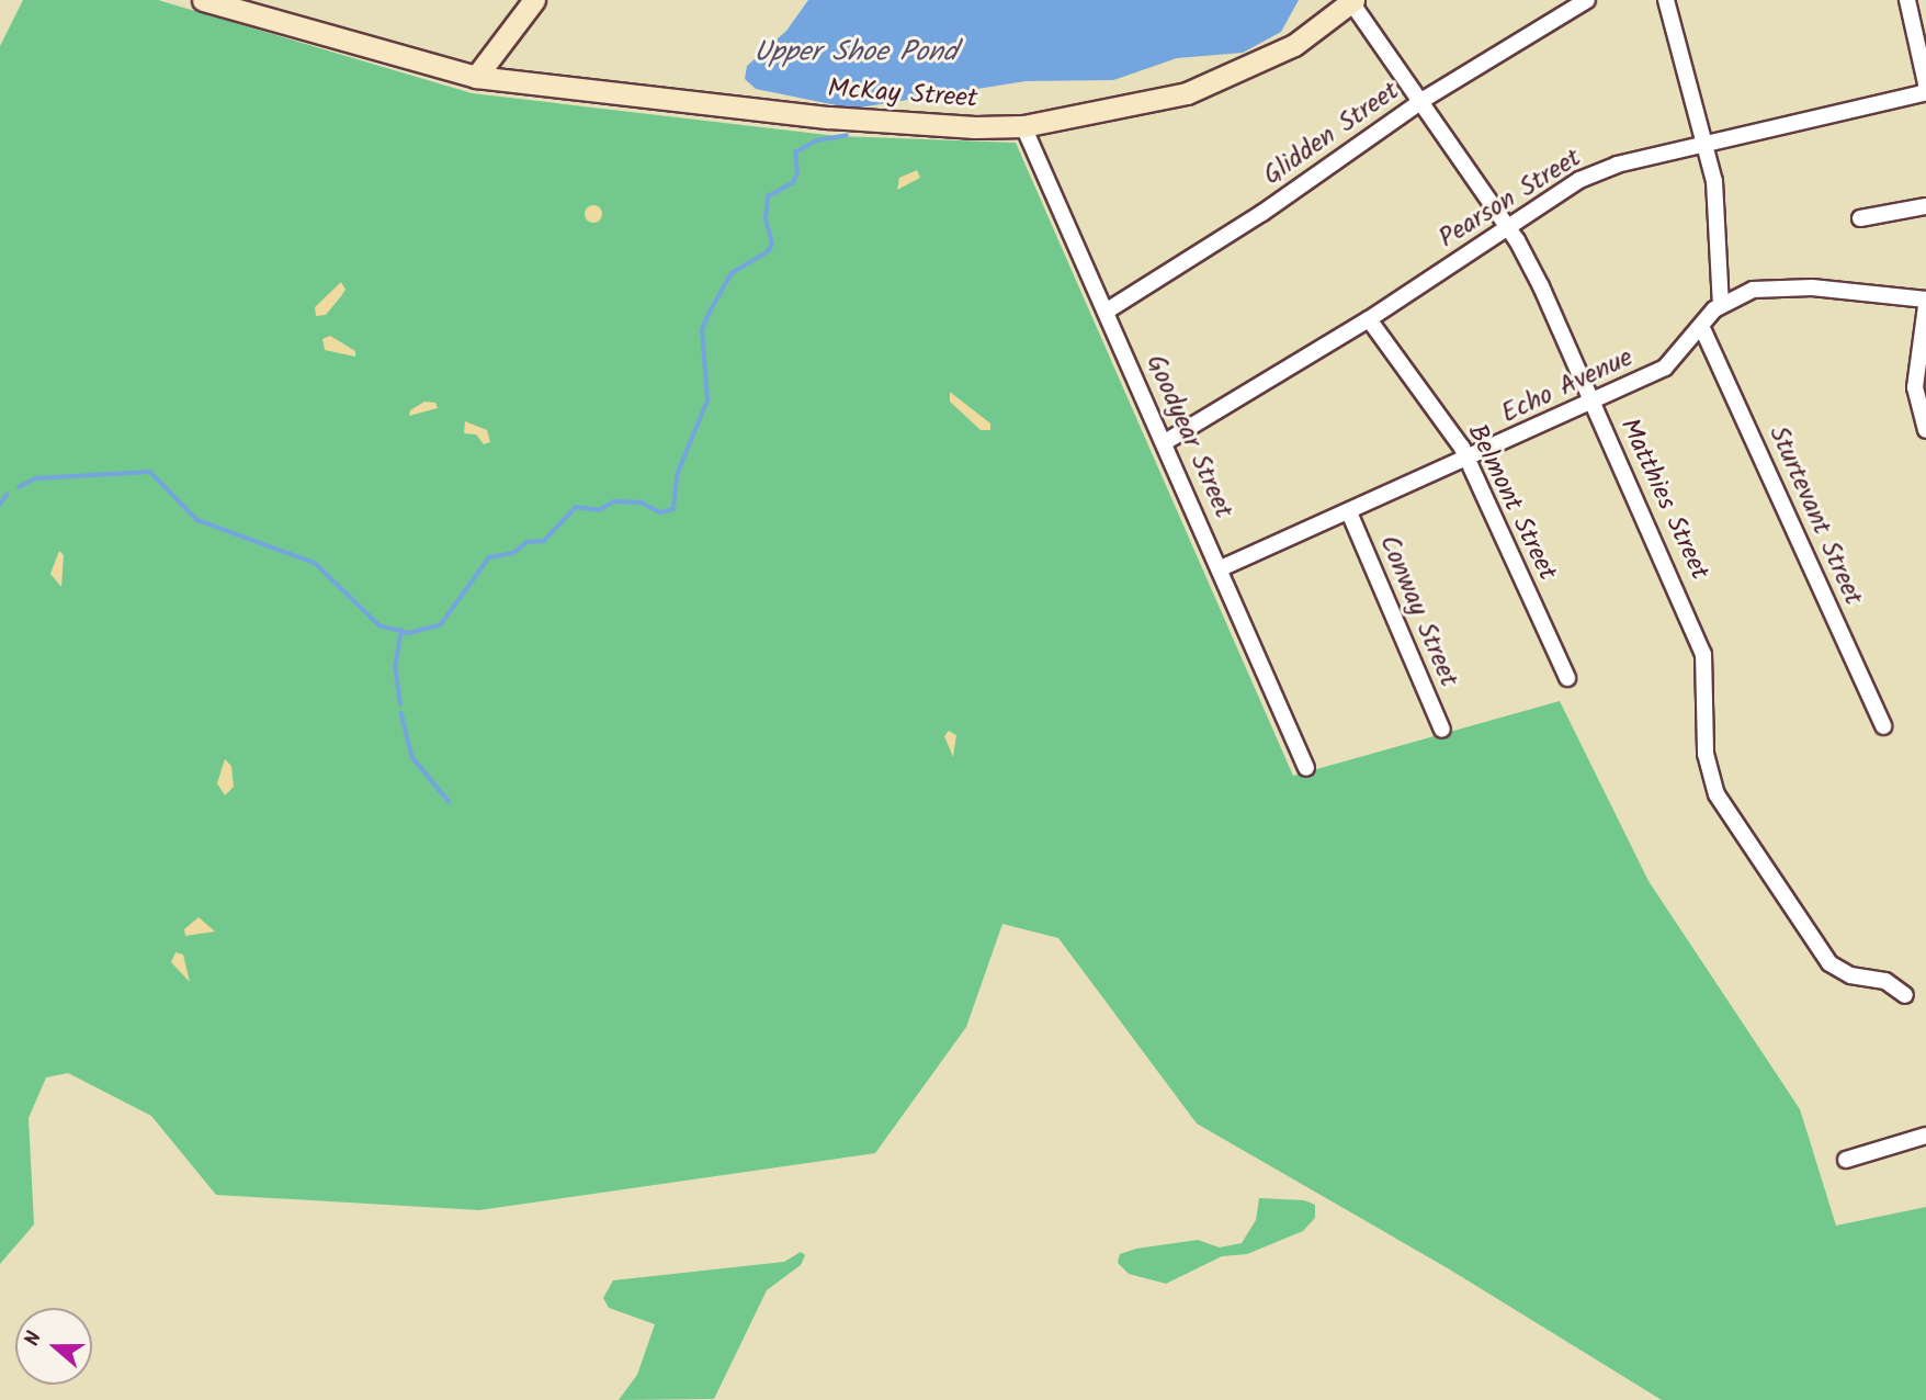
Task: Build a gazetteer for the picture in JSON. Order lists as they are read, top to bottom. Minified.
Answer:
{"streets":{"main road":["McKay Street"],"street":["Glidden Street","Pearson Street","Echo Avenue","Goodyear Street","Matthies Street","Belmont Street","Sturtevant Street","Conway Street"]},"crossings":[["McKay Street","Goodyear Street"],["McKay Street","Matthies Street"],["Glidden Street","Goodyear Street"],["Glidden Street","Matthies Street"],["Pearson Street","Goodyear Street"],["Pearson Street","Matthies Street"],["Pearson Street","Belmont Street"],["Echo Avenue","Goodyear Street"],["Echo Avenue","Matthies Street"],["Echo Avenue","Belmont Street"],["Echo Avenue","Sturtevant Street"],["Echo Avenue","Conway Street"]],"water":["Upper Shoe Pond"],"north":"left"}
